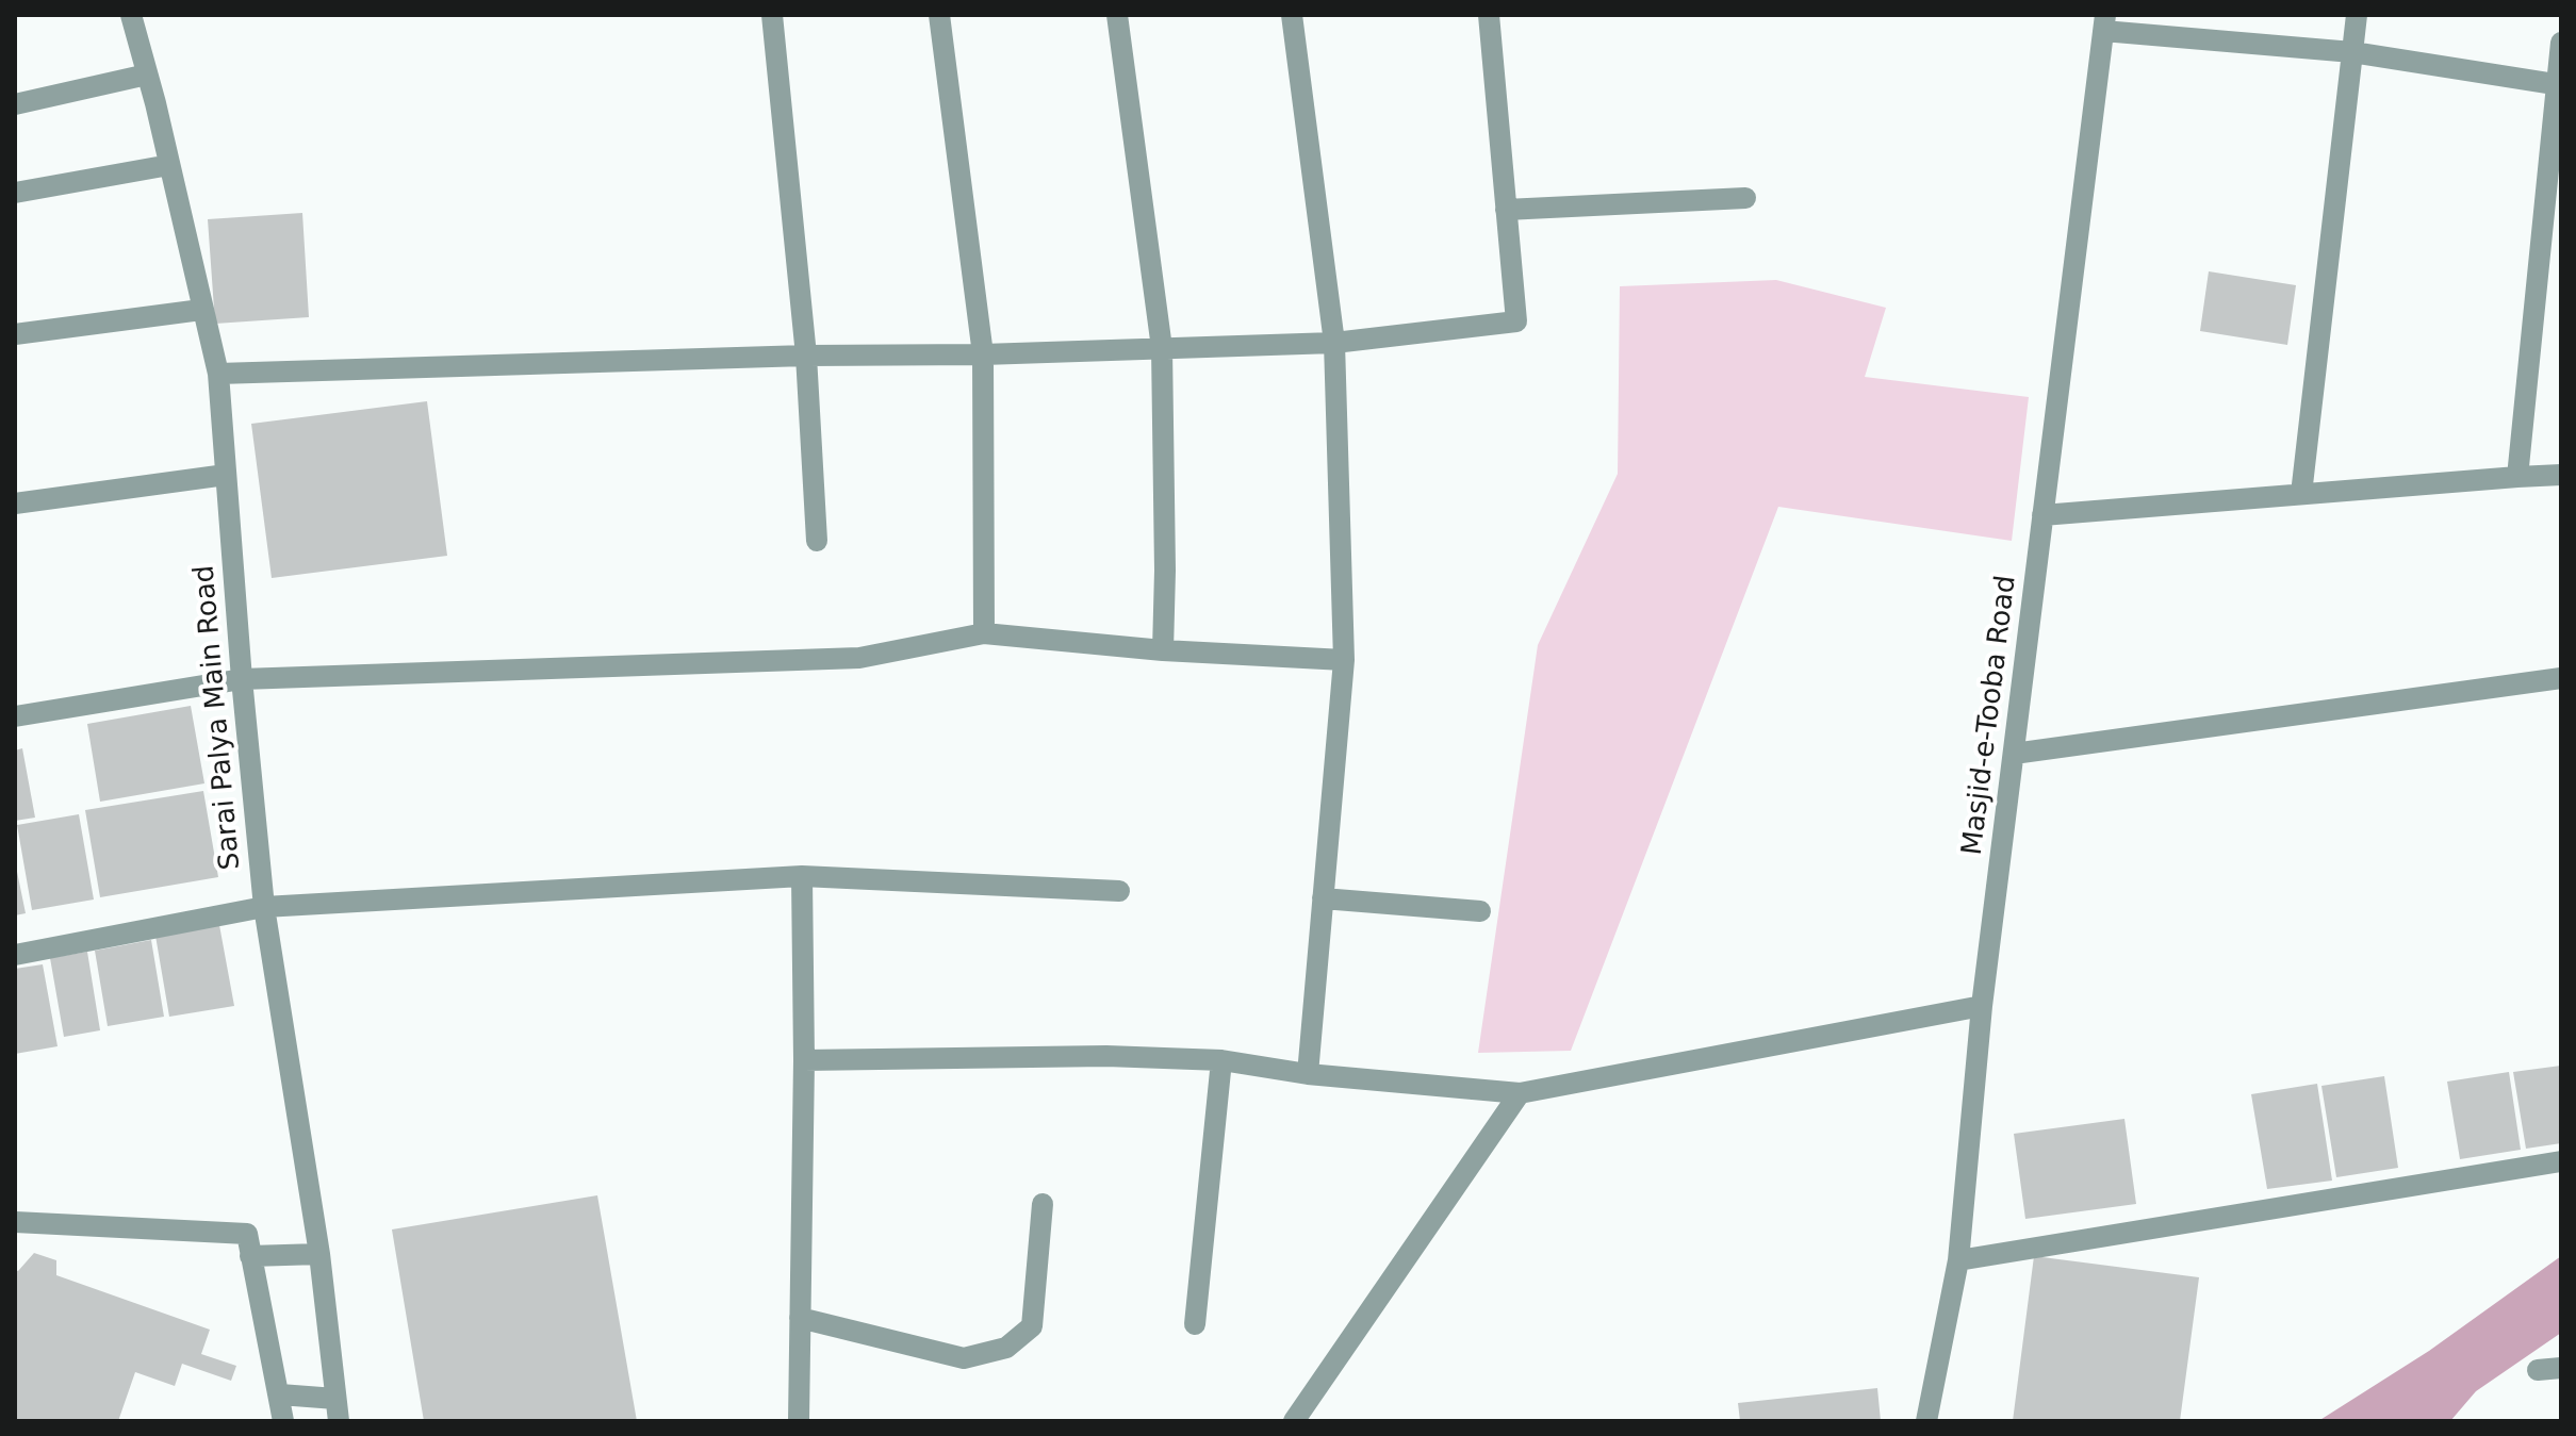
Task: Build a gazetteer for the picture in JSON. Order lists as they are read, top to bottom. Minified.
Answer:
{"streets":{"street":["Masjid-e-Tooba Road","Sarai Palya Main Road"]}}
